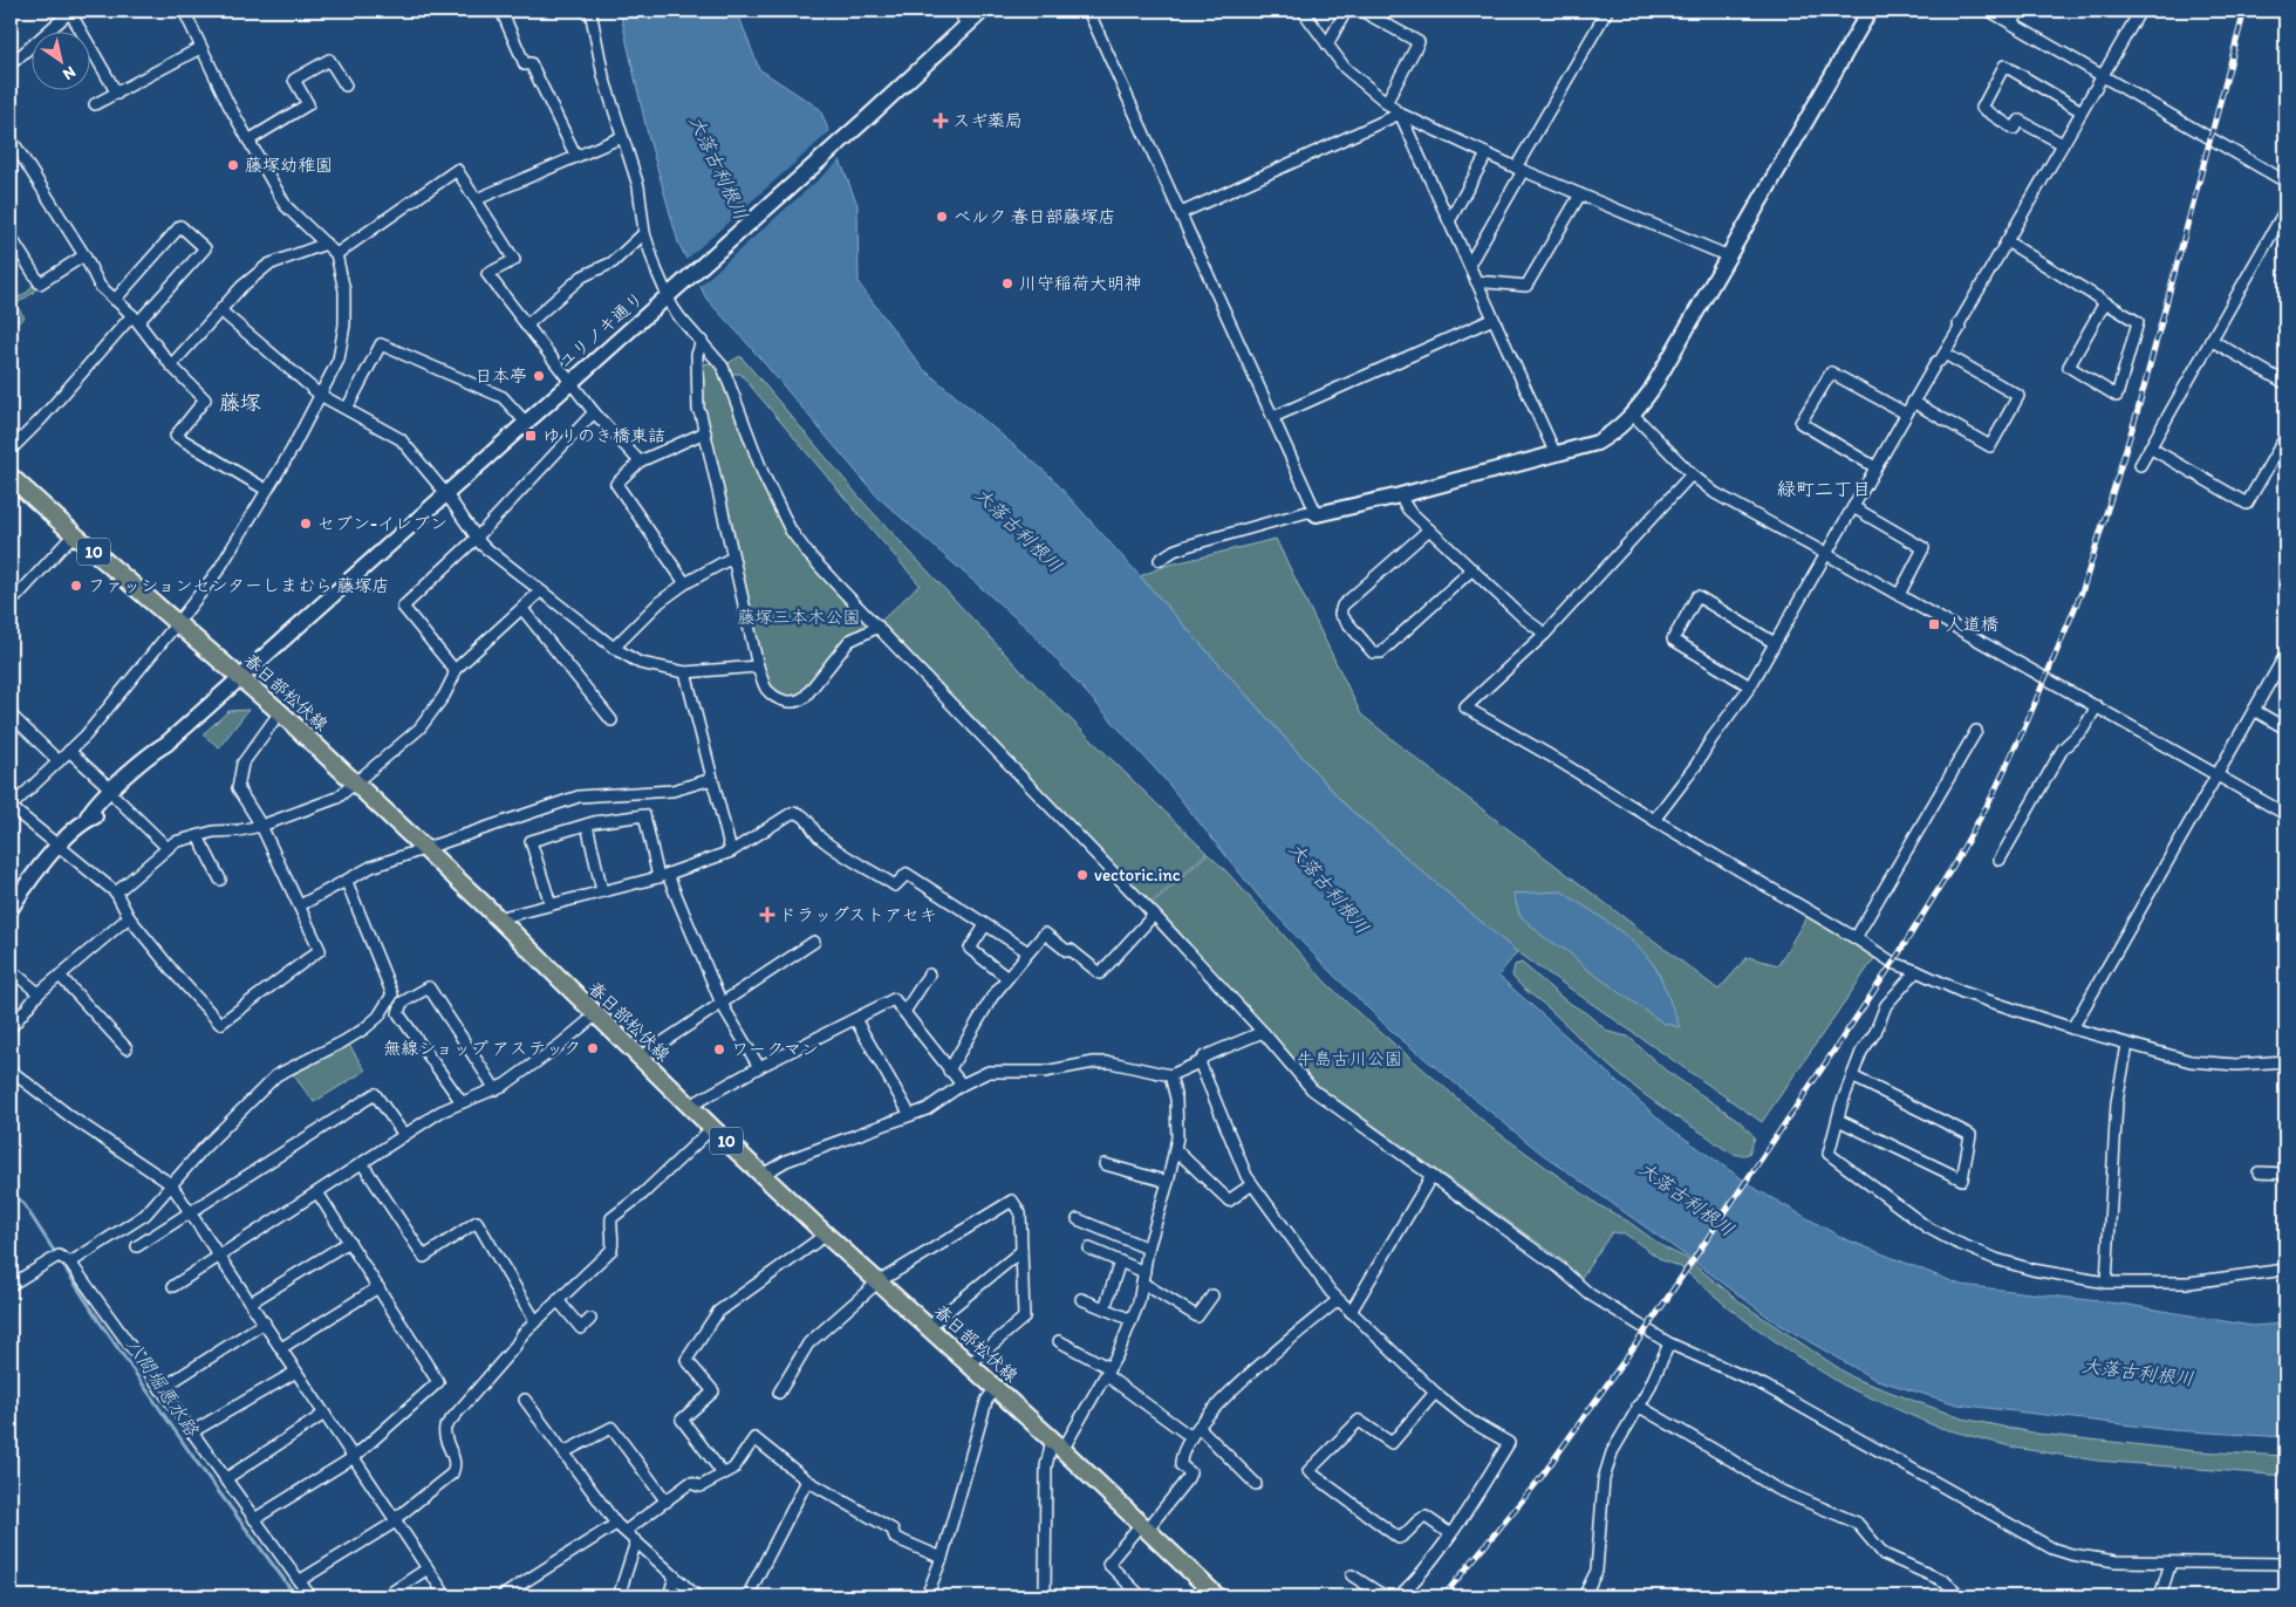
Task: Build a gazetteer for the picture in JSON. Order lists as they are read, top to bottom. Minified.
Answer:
{"streets":{"main road":["10","春日部松伏線"],"street":["ユリノキ通り"]},"crossings":[["ユリノキ通り","春日部松伏線"]],"districts":["藤塚","緑町二丁目"],"water":["大落古利根川","八間堀悪水路"],"parks":["藤塚三本木公園","牛島古川公園"],"places":{"health":["スギ薬局","ドラッグストアセキ"],"other":["藤塚幼稚園","ベルク 春日部藤塚店","川守稲荷大明神","日本亭","セブン-イレブン","ファッションセンターしまむら 藤塚店","vectoric.inc","無線ショップ アステック","ワークマン"],"transit":["ゆりのき橋東詰","人道橋"]},"north":"bottom right"}
